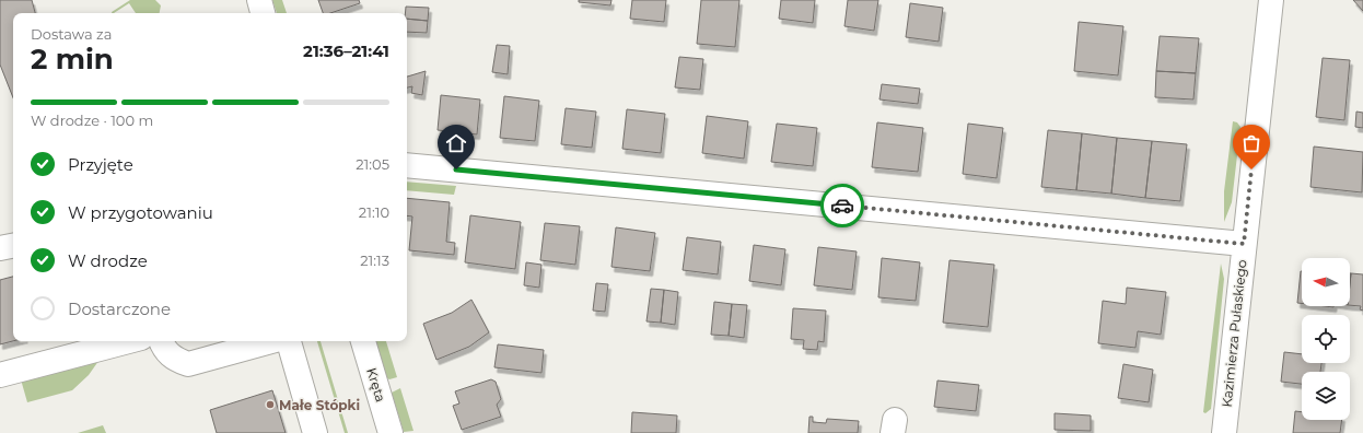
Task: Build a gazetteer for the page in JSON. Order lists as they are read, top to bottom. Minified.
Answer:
{"streets":{"street":["Kazimierza Pułaskiego","Kręta"]},"places":["Małe Stópki"],"north":"left","page":{"heading":["2 min","Dostawa za","21:36–21:41"],"bar":"W drodze · 100 m","list":[["Przyjęte","21:05"],["W przygotowaniu","21:10"],["W drodze","21:13"],"Dostarczone"]}}
